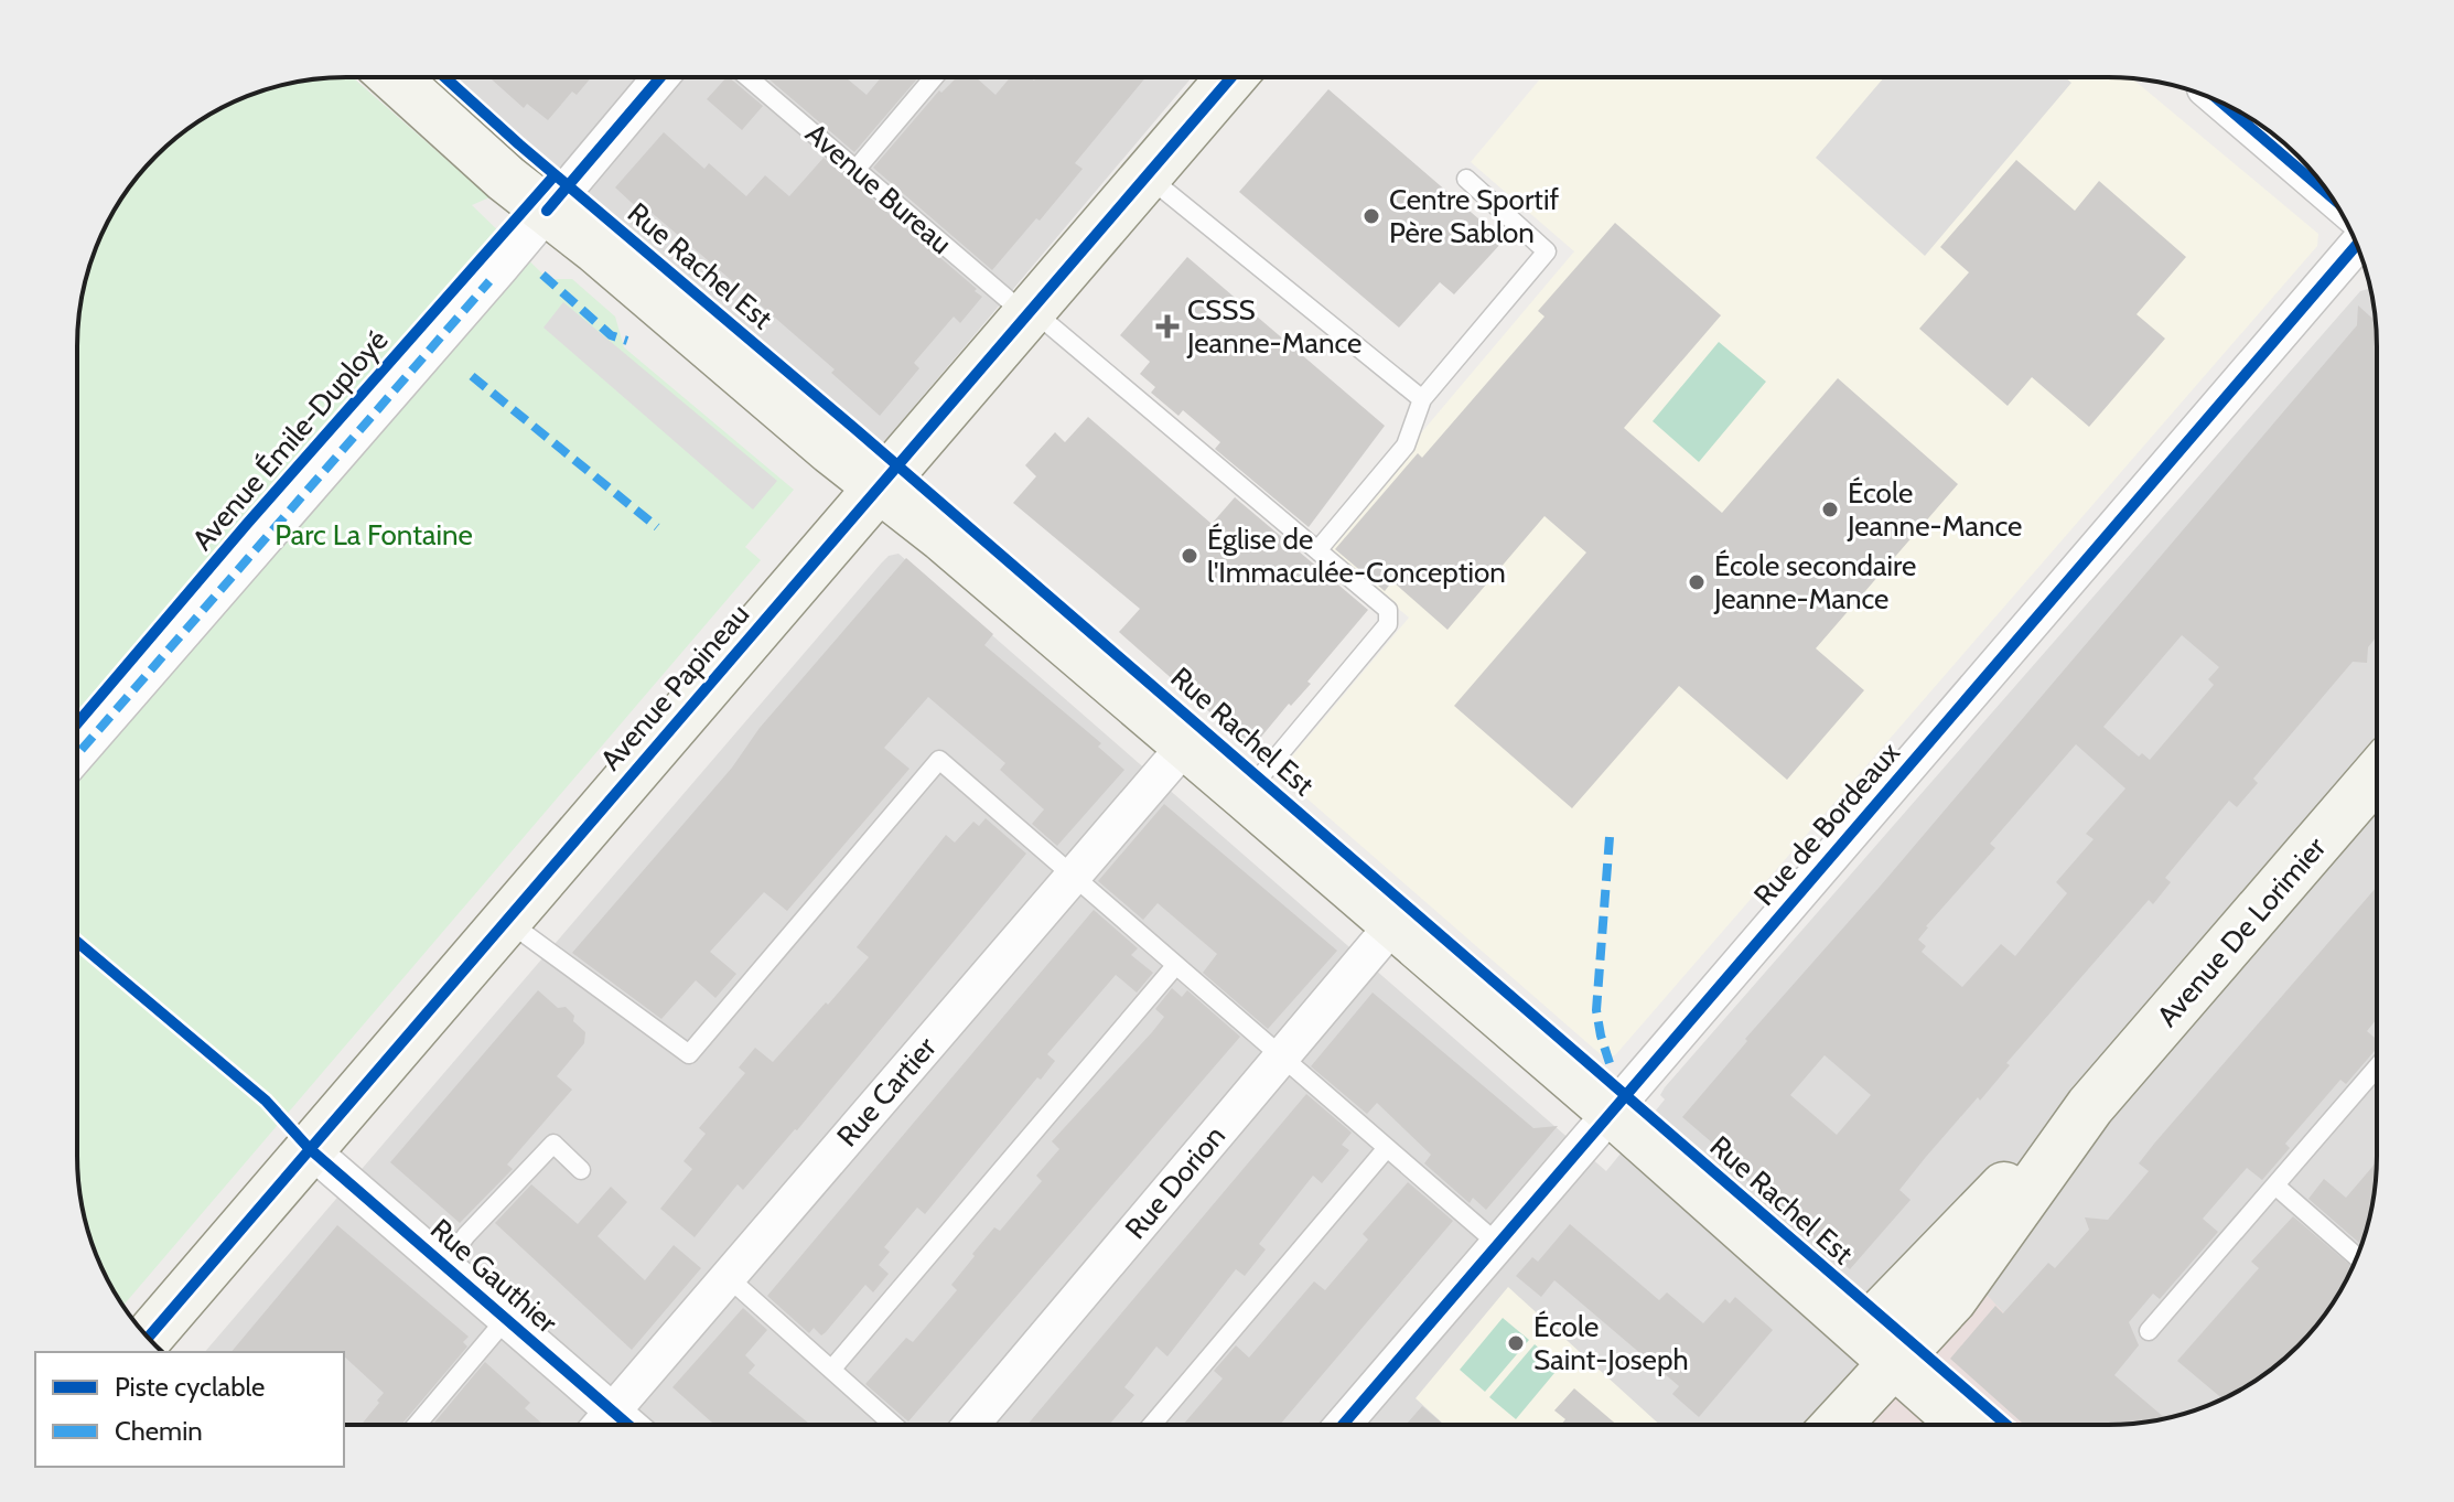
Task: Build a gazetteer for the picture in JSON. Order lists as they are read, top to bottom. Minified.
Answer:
{"streets":{"main road":["Rue Rachel Est","Avenue Papineau","Avenue De Lorimier"],"street":["Avenue Émile-Duployé","Rue de Bordeaux","Rue Cartier","Rue Dorion","Rue Gauthier"],"lane":["Avenue Bureau"]},"crossings":[["Avenue Bureau","Rue Rachel Est"],["Avenue Bureau","Avenue Papineau"],["Rue Rachel Est","Avenue Émile-Duployé"],["Rue Rachel Est","Avenue Papineau"],["Rue Rachel Est","Rue de Bordeaux"],["Rue Rachel Est","Avenue De Lorimier"],["Rue Rachel Est","Rue Cartier"],["Rue Rachel Est","Rue Dorion"],["Avenue Papineau","Rue Gauthier"],["Rue Cartier","Rue Gauthier"]],"parks":["Parc La Fontaine"],"places":{"other":["Centre Sportif Père Sablon","École Jeanne-Mance","Église de l'Immaculée-Conception","École secondaire Jeanne-Mance","École Saint-Joseph"],"health":["CSSS Jeanne-Mance"]},"legend":["Piste cyclable","Chemin"]}
